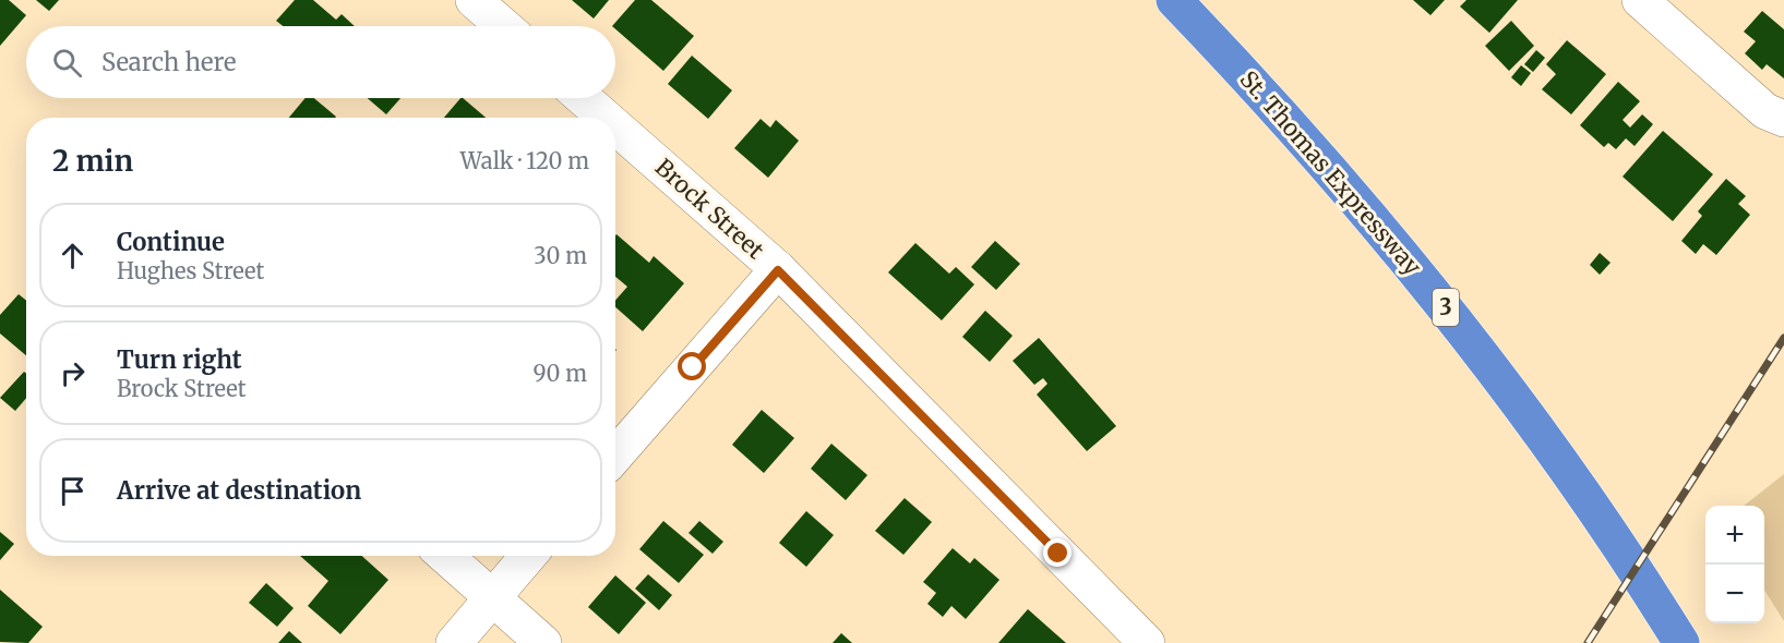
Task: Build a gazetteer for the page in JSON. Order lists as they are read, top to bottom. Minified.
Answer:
{"streets":{"highway":["St. Thomas Expressway","3"],"street":["Brock Street"]},"page":{"search":"Search here","heading":["2 min","Walk · 120 m"],"list":[["Continue","Hughes Street","30 m"],["Turn right","Brock Street","90 m"],"Arrive at destination"],"map_buttons":["+","−"]}}
